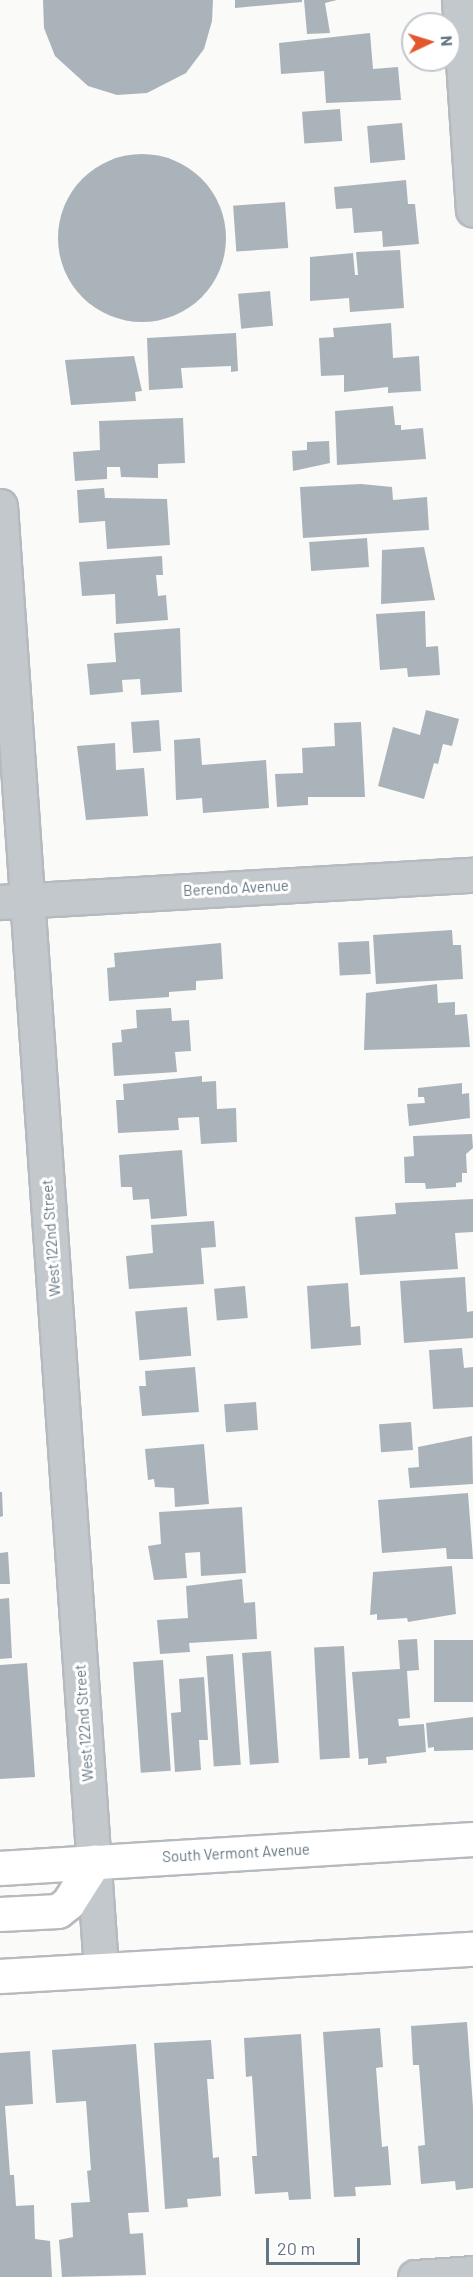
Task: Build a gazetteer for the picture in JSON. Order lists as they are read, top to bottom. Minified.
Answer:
{"streets":{"main road":["South Vermont Avenue"],"street":["Berendo Avenue","West 122nd Street"]},"crossings":[["Berendo Avenue","West 122nd Street"],["West 122nd Street","South Vermont Avenue"]],"scale_bar":"20 m","north":"right"}
